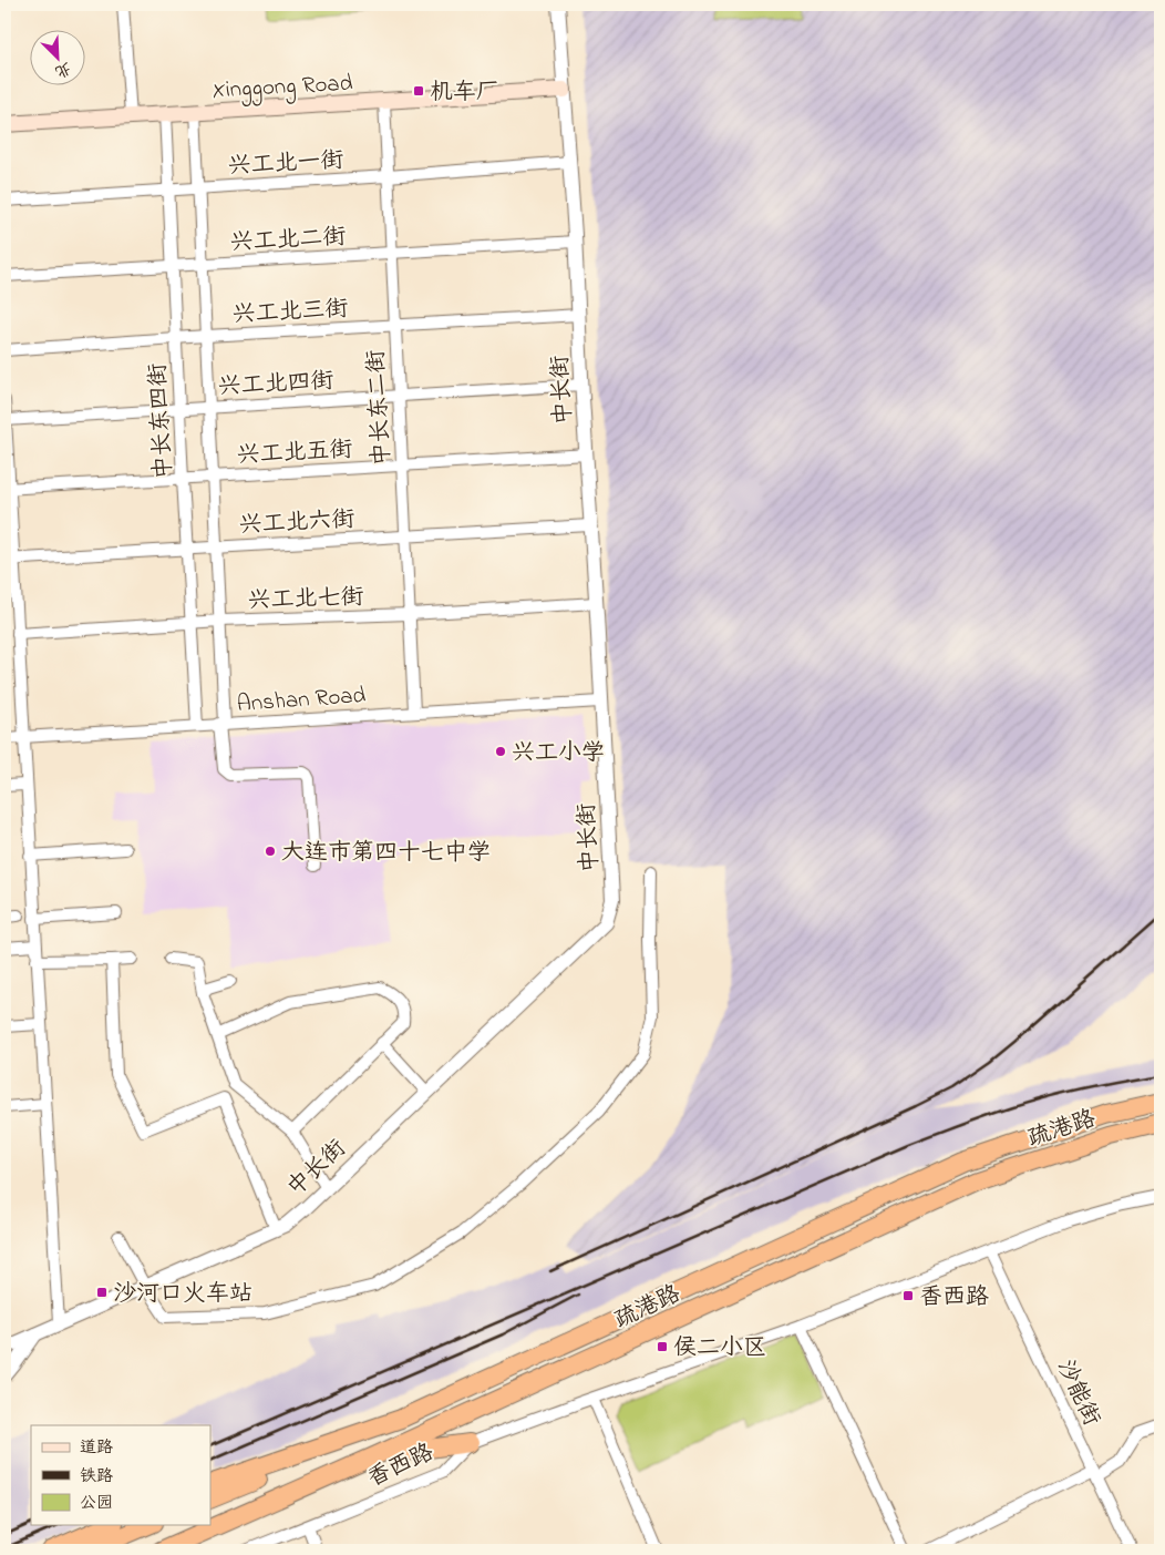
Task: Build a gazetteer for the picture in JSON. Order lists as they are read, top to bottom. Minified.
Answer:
{"streets":{"highway":["疏港路"],"main road":["Xinggong Road"],"street":["兴工北一街","兴工北二街","兴工北三街","兴工北四街","中长街","中长东二街","中长东四街","兴工北五街","兴工北六街","兴工北七街","Anshan Road","沙能街","香西路"]},"crossings":[["Xinggong Road","中长街"],["Xinggong Road","中长东二街"],["Xinggong Road","中长东四街"],["兴工北一街","中长街"],["兴工北一街","中长东二街"],["兴工北一街","中长东四街"],["兴工北二街","中长街"],["兴工北二街","中长东二街"],["兴工北二街","中长东四街"],["兴工北三街","中长街"],["兴工北三街","中长东二街"],["兴工北三街","中长东四街"],["兴工北四街","中长街"],["兴工北四街","中长东二街"],["兴工北四街","中长东四街"],["中长街","兴工北五街"],["中长街","兴工北六街"],["中长街","兴工北七街"],["中长街","Anshan Road"],["中长东二街","兴工北五街"],["中长东二街","兴工北六街"],["中长东二街","兴工北七街"],["中长东二街","Anshan Road"],["中长东四街","兴工北五街"],["中长东四街","兴工北六街"],["中长东四街","兴工北七街"],["中长东四街","Anshan Road"],["沙能街","香西路"]],"places":{"transit":["机车厂","沙河口火车站","香西路","侯二小区"],"other":["兴工小学","大连市第四十七中学"]},"legend":["道路","铁路","公园"],"north":"bottom right"}
